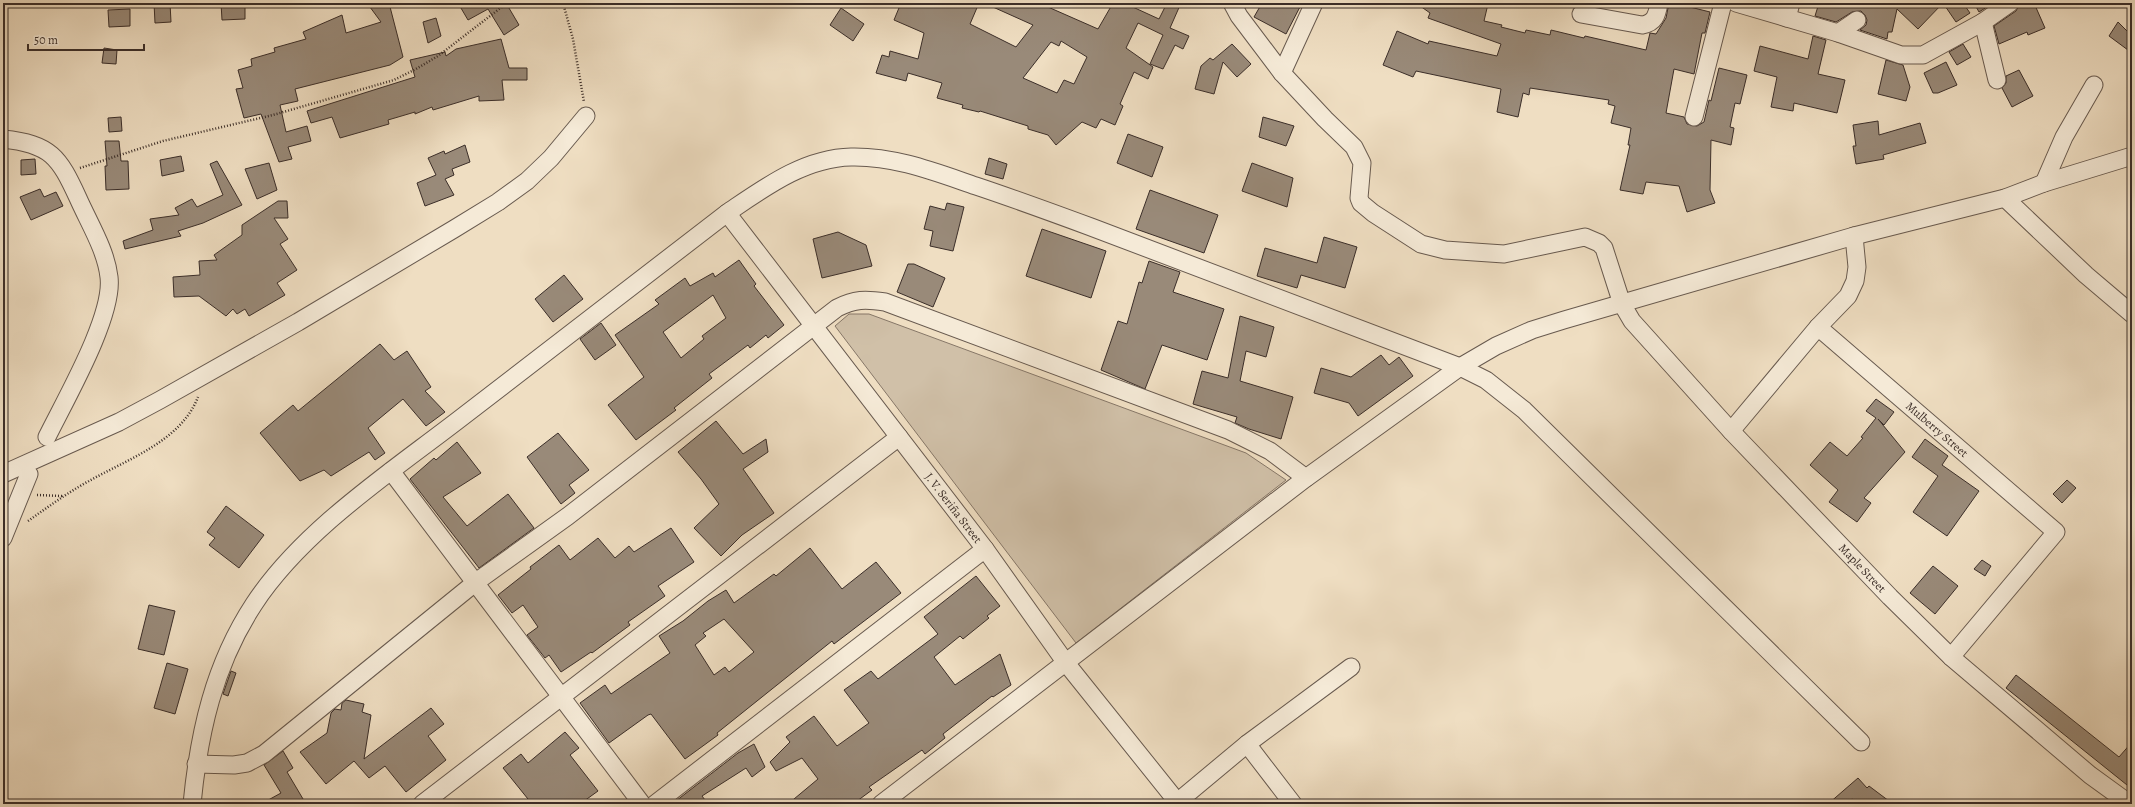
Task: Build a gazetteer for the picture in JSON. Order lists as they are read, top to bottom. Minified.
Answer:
{"streets":{"street":["Mulberry Street","J. V. Seriña Street","Maple Street"]},"crossings":[["Mulberry Street","Maple Street"]],"scale_bar":"50 m"}
